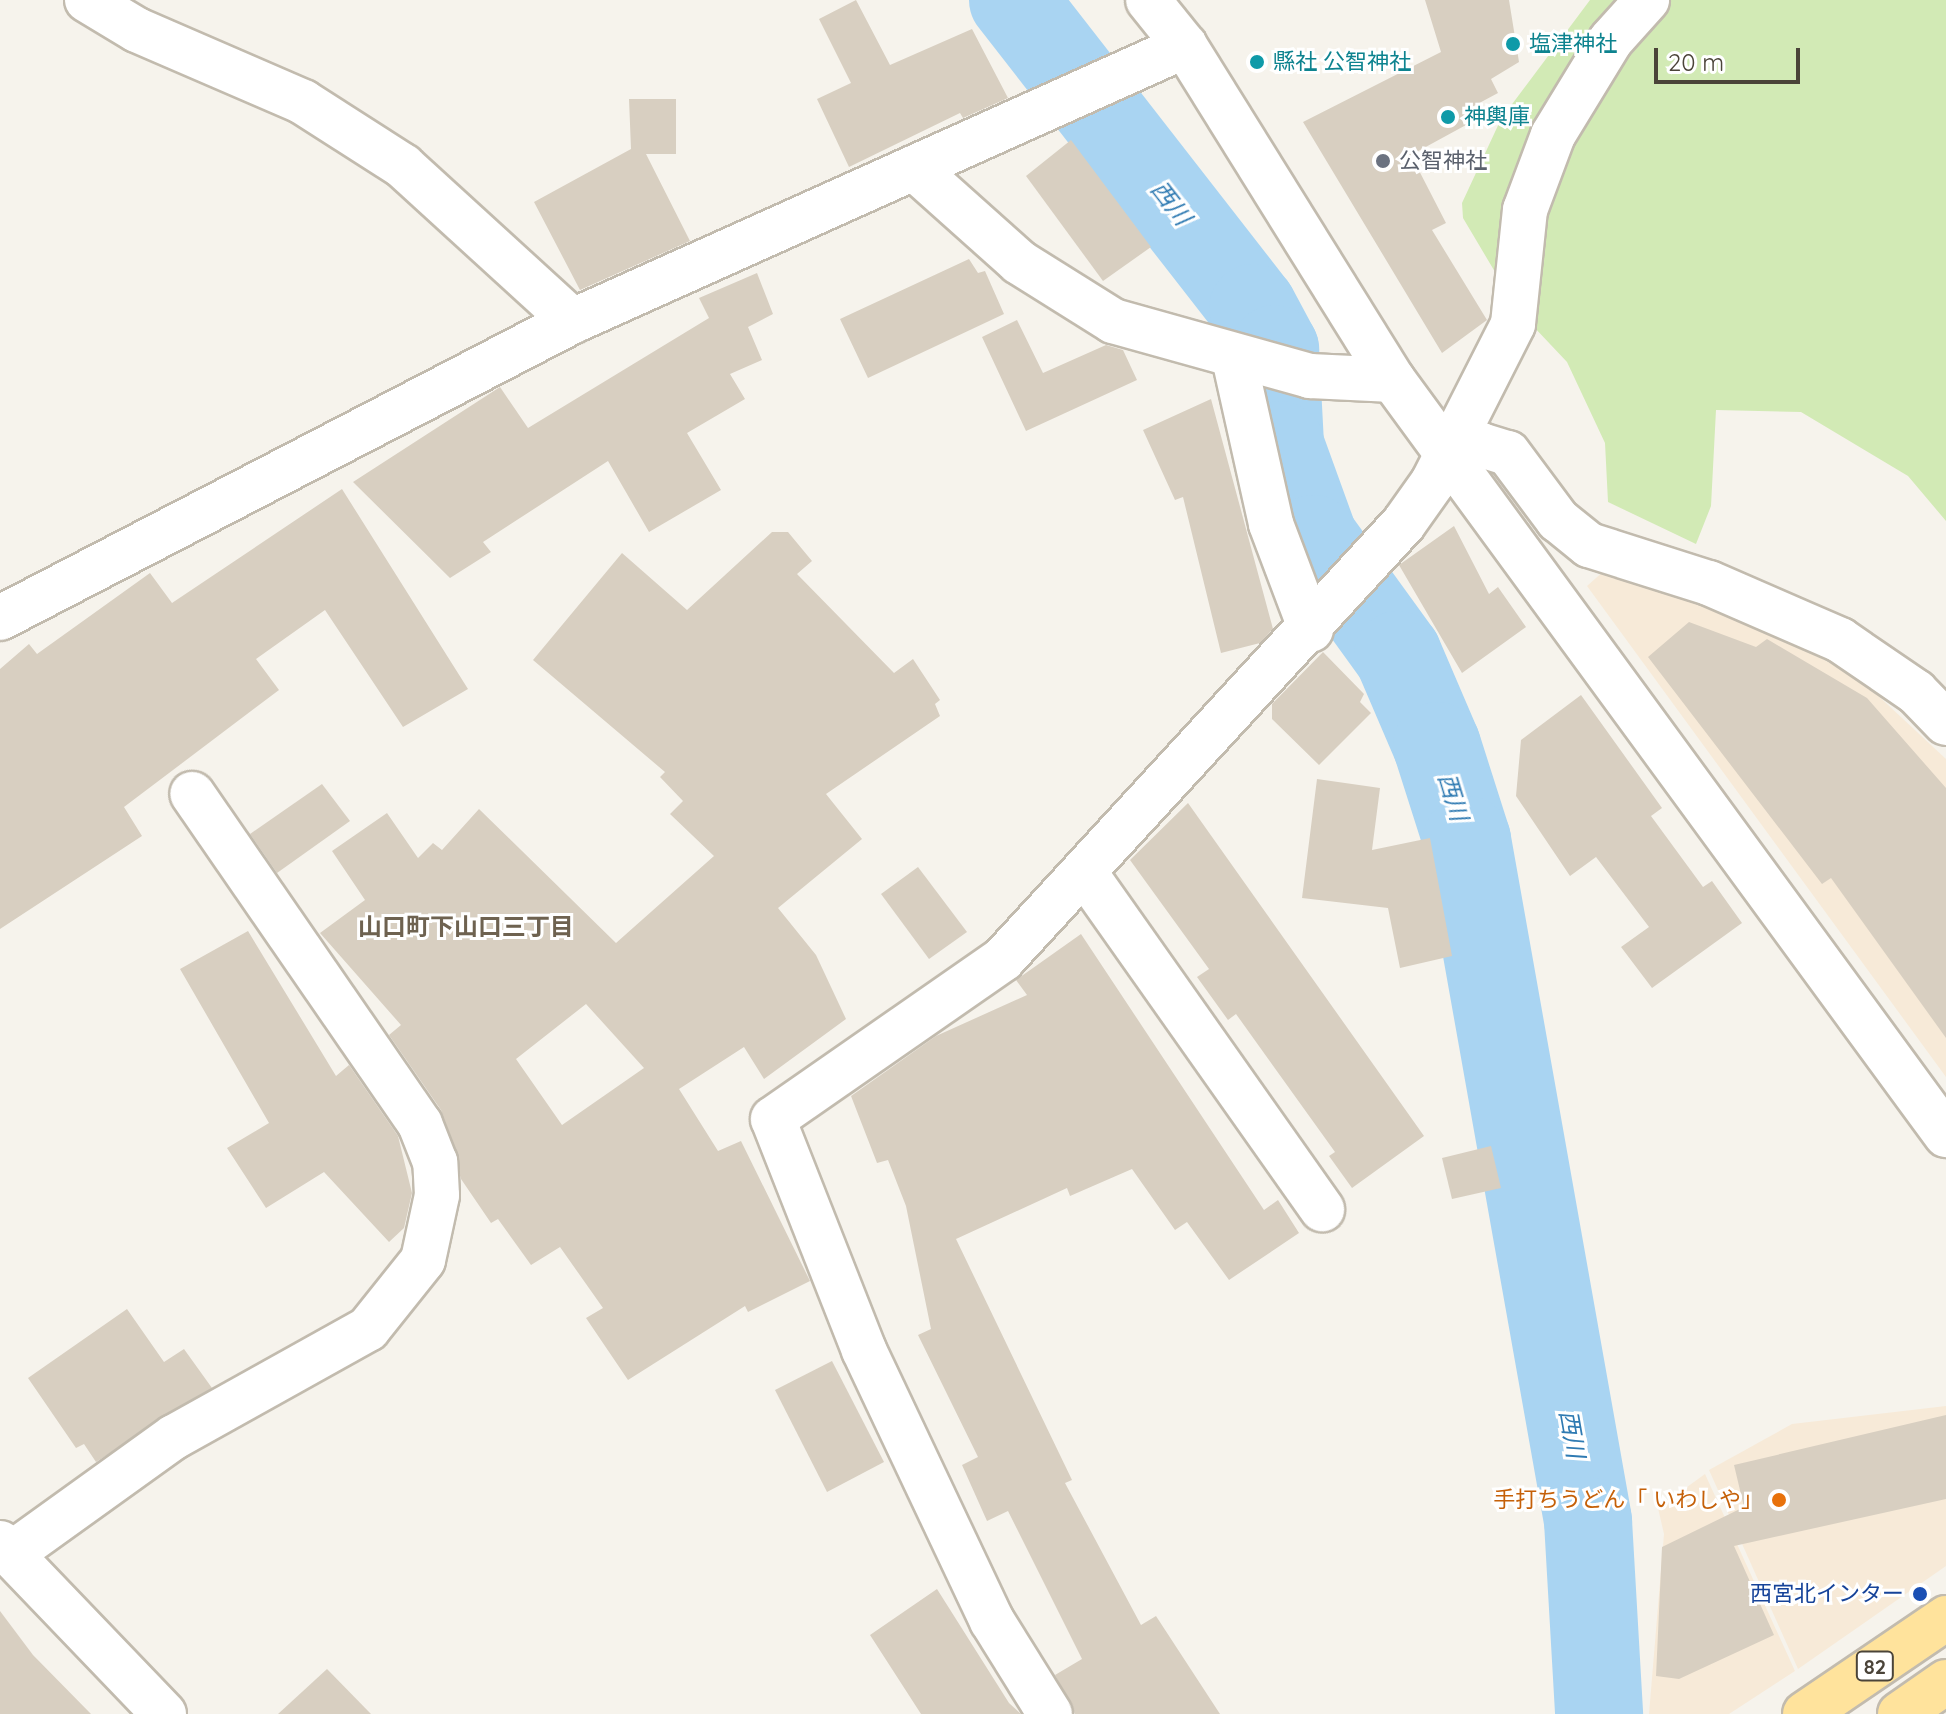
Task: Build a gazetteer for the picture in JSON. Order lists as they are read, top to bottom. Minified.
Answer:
{"streets":{"main road":["82"]},"districts":["山口町下山口三丁目"],"water":["西川"],"places":["塩津神社","縣社 公智神社","神輿庫","公智神社","手打ちうどん「 いわしや」","西宮北インター"],"scale_bar":"20 m"}
